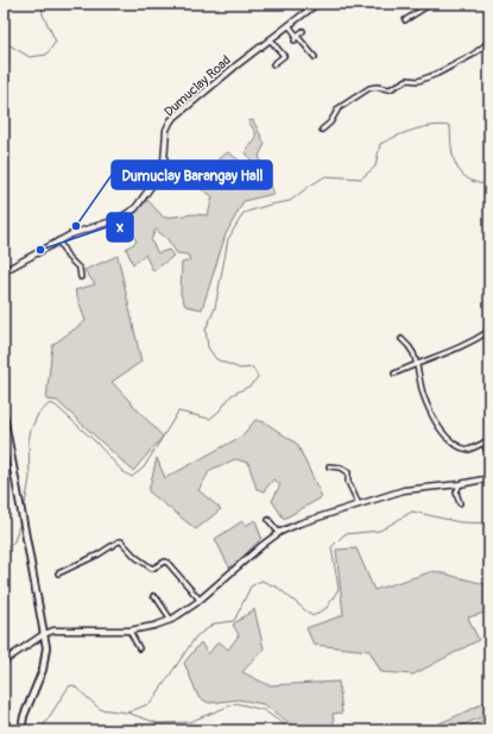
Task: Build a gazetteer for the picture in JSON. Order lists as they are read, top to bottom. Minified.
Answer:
{"streets":{"street":["Dumuclay Road"]},"places":["Dumuclay Barangay Hall","x"]}
